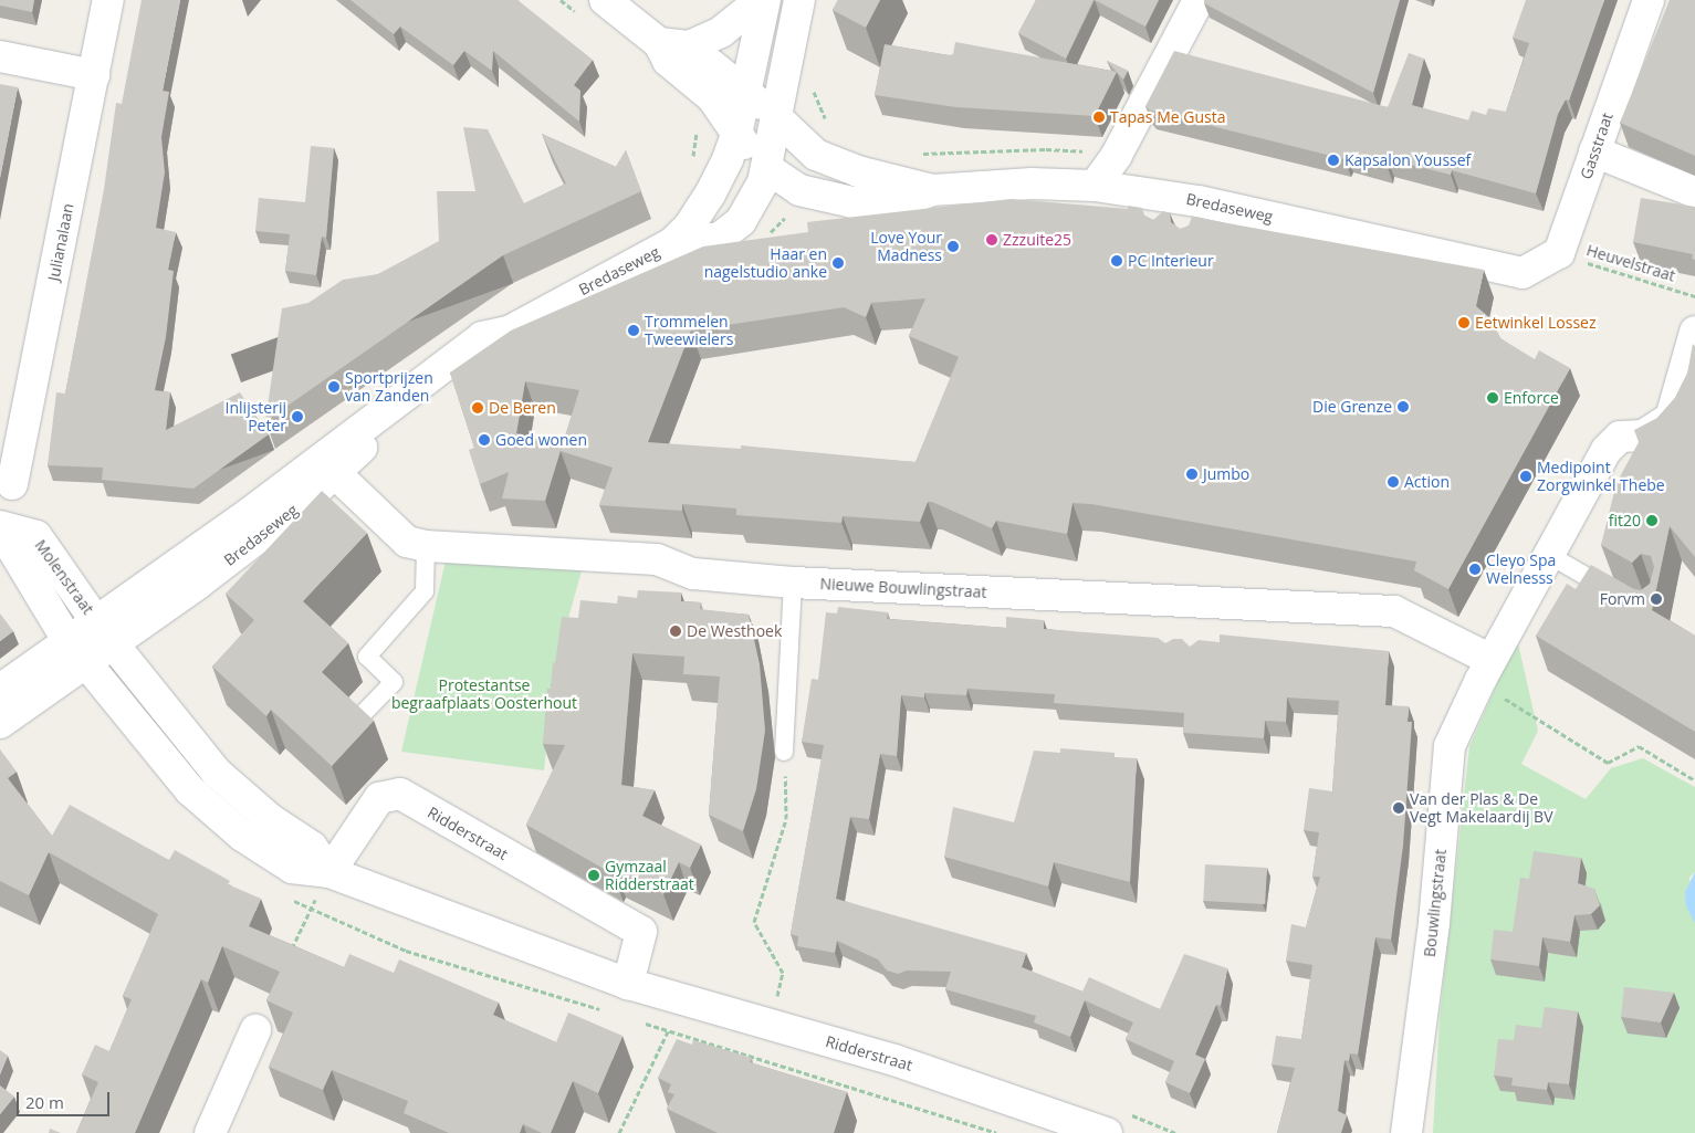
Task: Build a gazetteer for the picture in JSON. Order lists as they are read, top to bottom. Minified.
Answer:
{"streets":{"street":["Gasstraat","Bredaseweg","Julianalaan","Molenstraat","Nieuwe Bouwlingstraat","Ridderstraat","Bouwlingstraat"],"path":["Heuvelstraat"]},"crossings":[["Gasstraat","Bredaseweg"],["Gasstraat","Heuvelstraat"],["Bredaseweg","Heuvelstraat"],["Bredaseweg","Molenstraat"],["Bredaseweg","Nieuwe Bouwlingstraat"],["Bredaseweg","Ridderstraat"],["Molenstraat","Ridderstraat"],["Nieuwe Bouwlingstraat","Bouwlingstraat"]],"parks":["Protestantse begraafplaats Oosterhout"],"places":["Tapas Me Gusta","Kapsalon Youssef","Zzzuite25","Love Your Madness","PC Interieur","Haar en nagelstudio anke","Eetwinkel Lossez","Trommelen Tweewielers","Sportprijzen van Zanden","Enforce","Die Grenze","De Beren","Inlijsterij Peter","Goed wonen","Jumbo","Medipoint Zorgwinkel Thebe","Action","fit20","Cleyo Spa Welnesss","Forvm","De Westhoek","Van der Plas & De Vegt Makelaardij BV","Gymzaal Ridderstraat"],"scale_bar":"20 m"}
